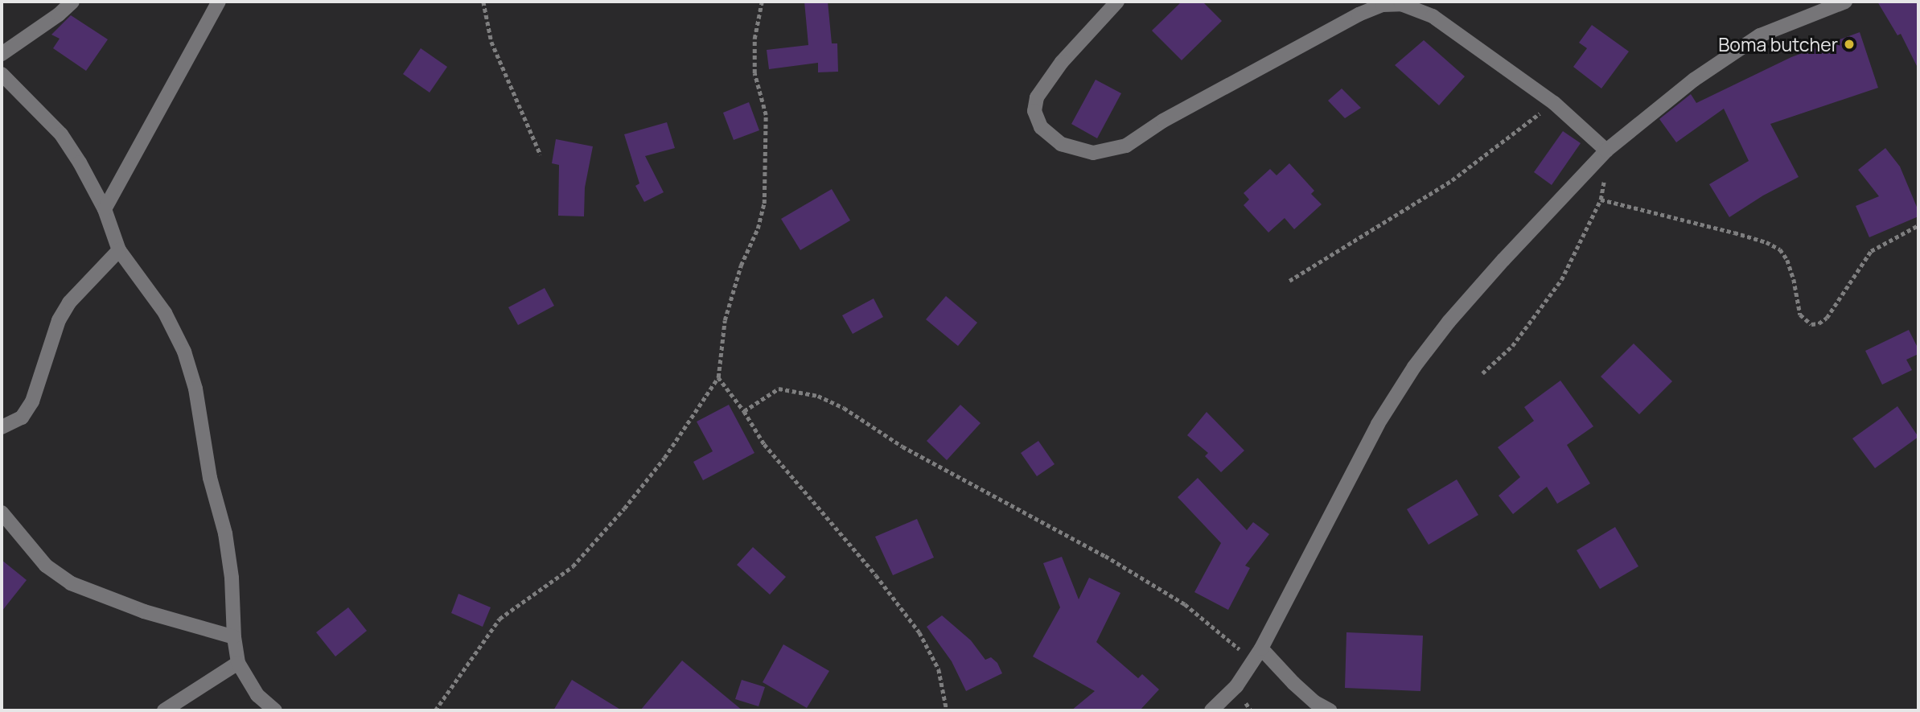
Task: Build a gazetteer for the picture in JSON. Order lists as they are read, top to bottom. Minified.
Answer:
{"places":["Boma butcher"]}
